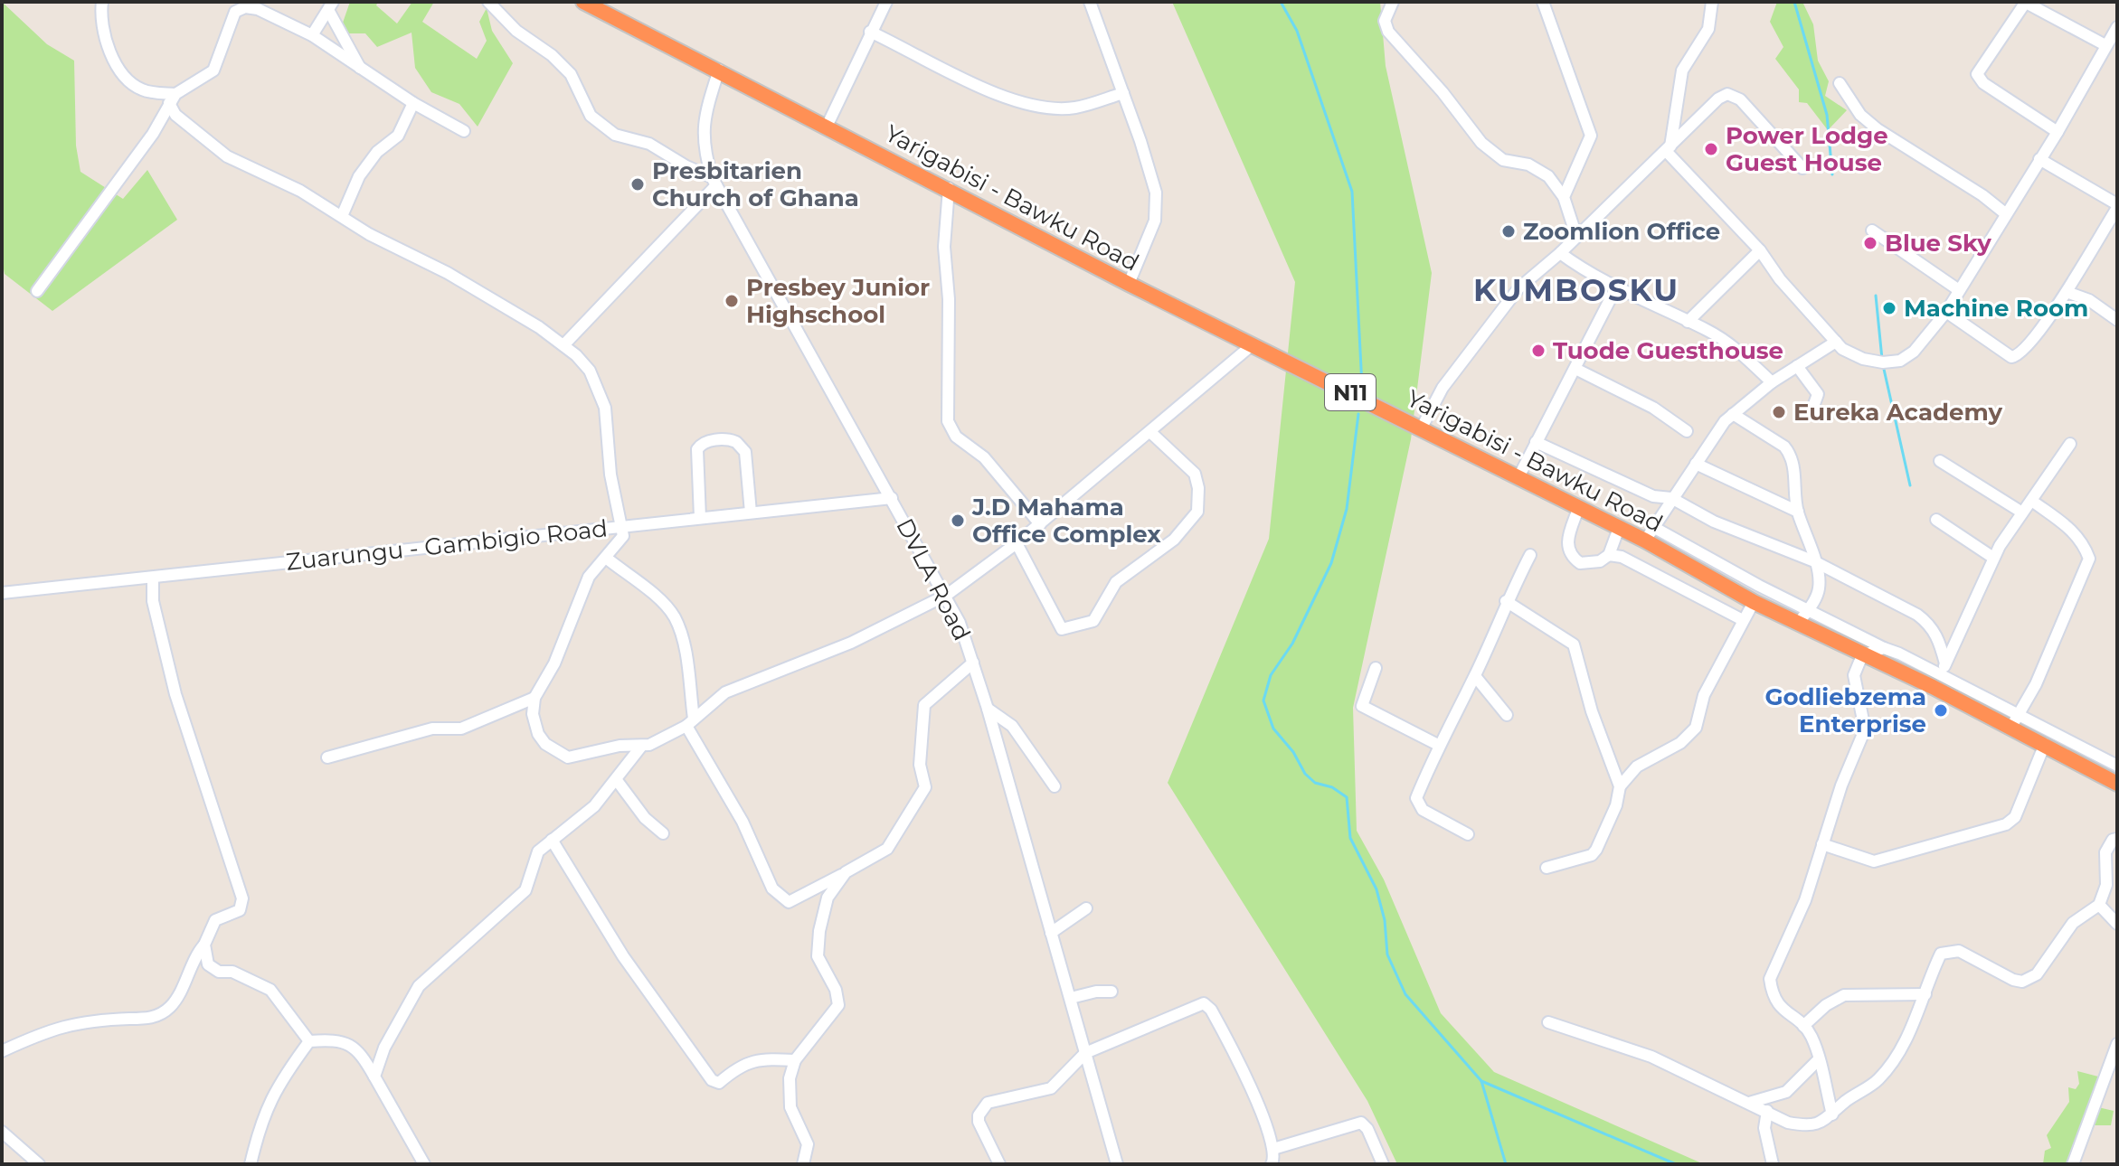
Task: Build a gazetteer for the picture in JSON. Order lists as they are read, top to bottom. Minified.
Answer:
{"streets":{"highway":["Yarigabisi - Bawku Road","N11"],"street":["Zuarungu - Gambigio Road","DVLA Road"]},"crossings":[["Yarigabisi - Bawku Road","DVLA Road"],["Zuarungu - Gambigio Road","DVLA Road"]],"districts":["KUMBOSKU"],"places":["Power Lodge Guest House","Presbitarien Church of Ghana","Zoomlion Office","Blue Sky","Presbey Junior Highschool","Machine Room","Tuode Guesthouse","Eureka Academy","J.D Mahama Office Complex","Godliebzema Enterprise"]}
